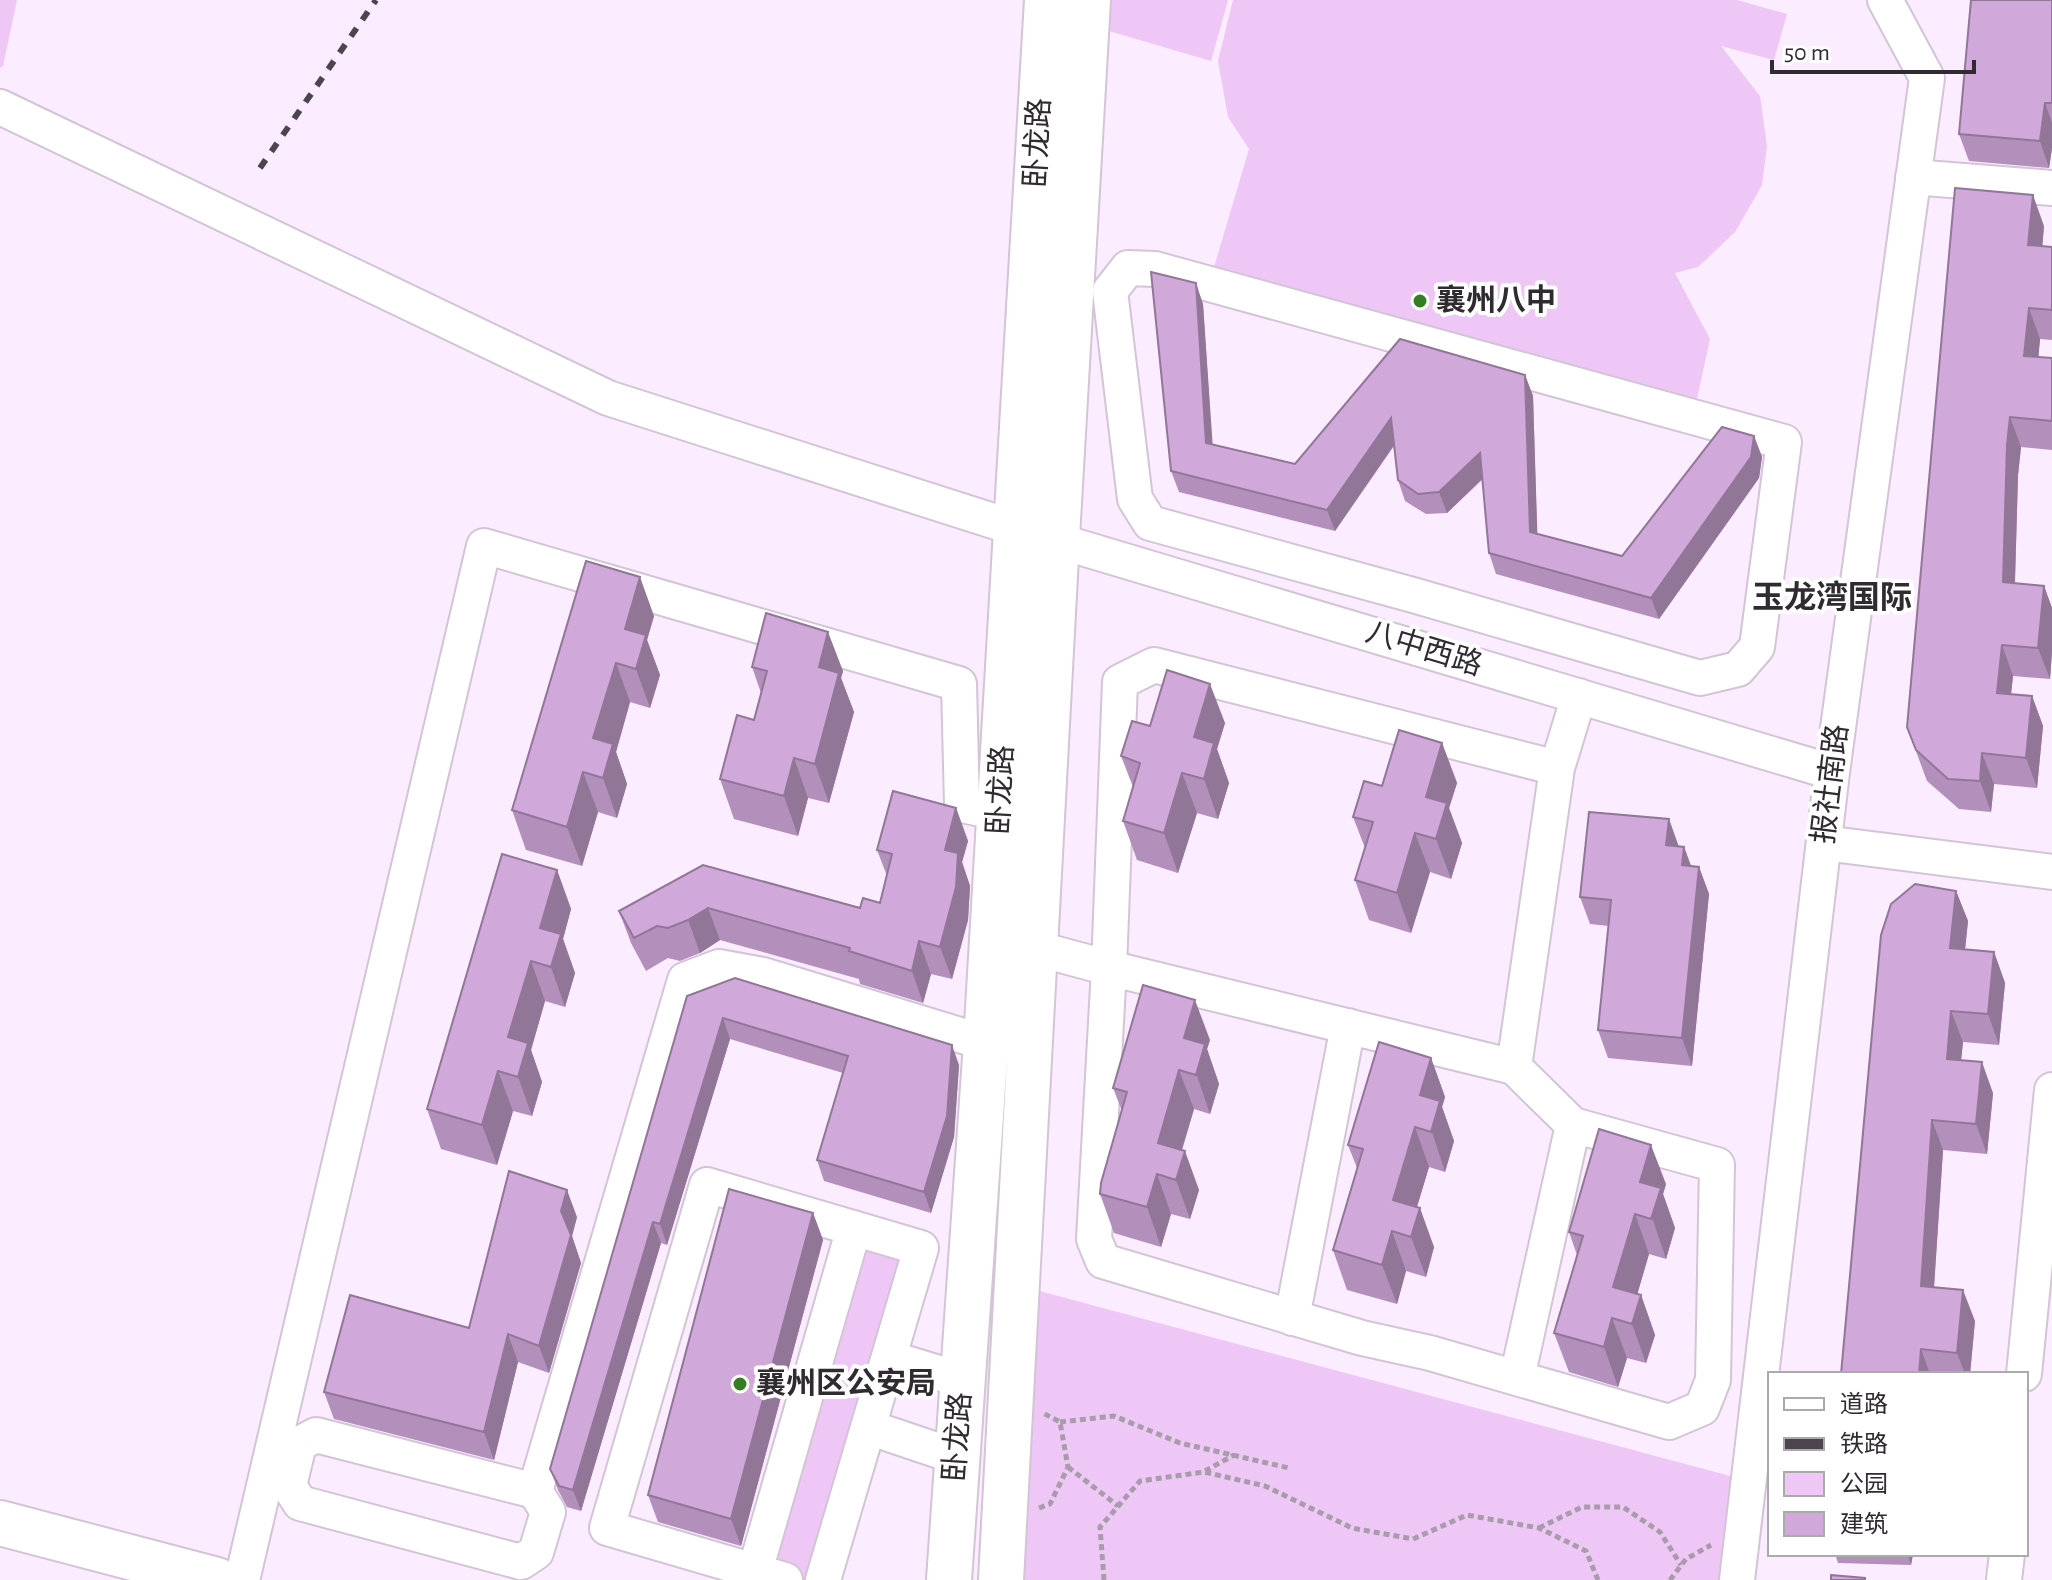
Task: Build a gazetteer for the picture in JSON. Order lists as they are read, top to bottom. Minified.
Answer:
{"streets":{"main road":["卧龙路"],"street":["八中西路","报社南路"]},"crossings":[["卧龙路","八中西路"],["八中西路","报社南路"]],"districts":["玉龙湾国际"],"places":["襄州八中","襄州区公安局"],"legend":["道路","铁路","公园","建筑"],"scale_bar":"50 m"}
